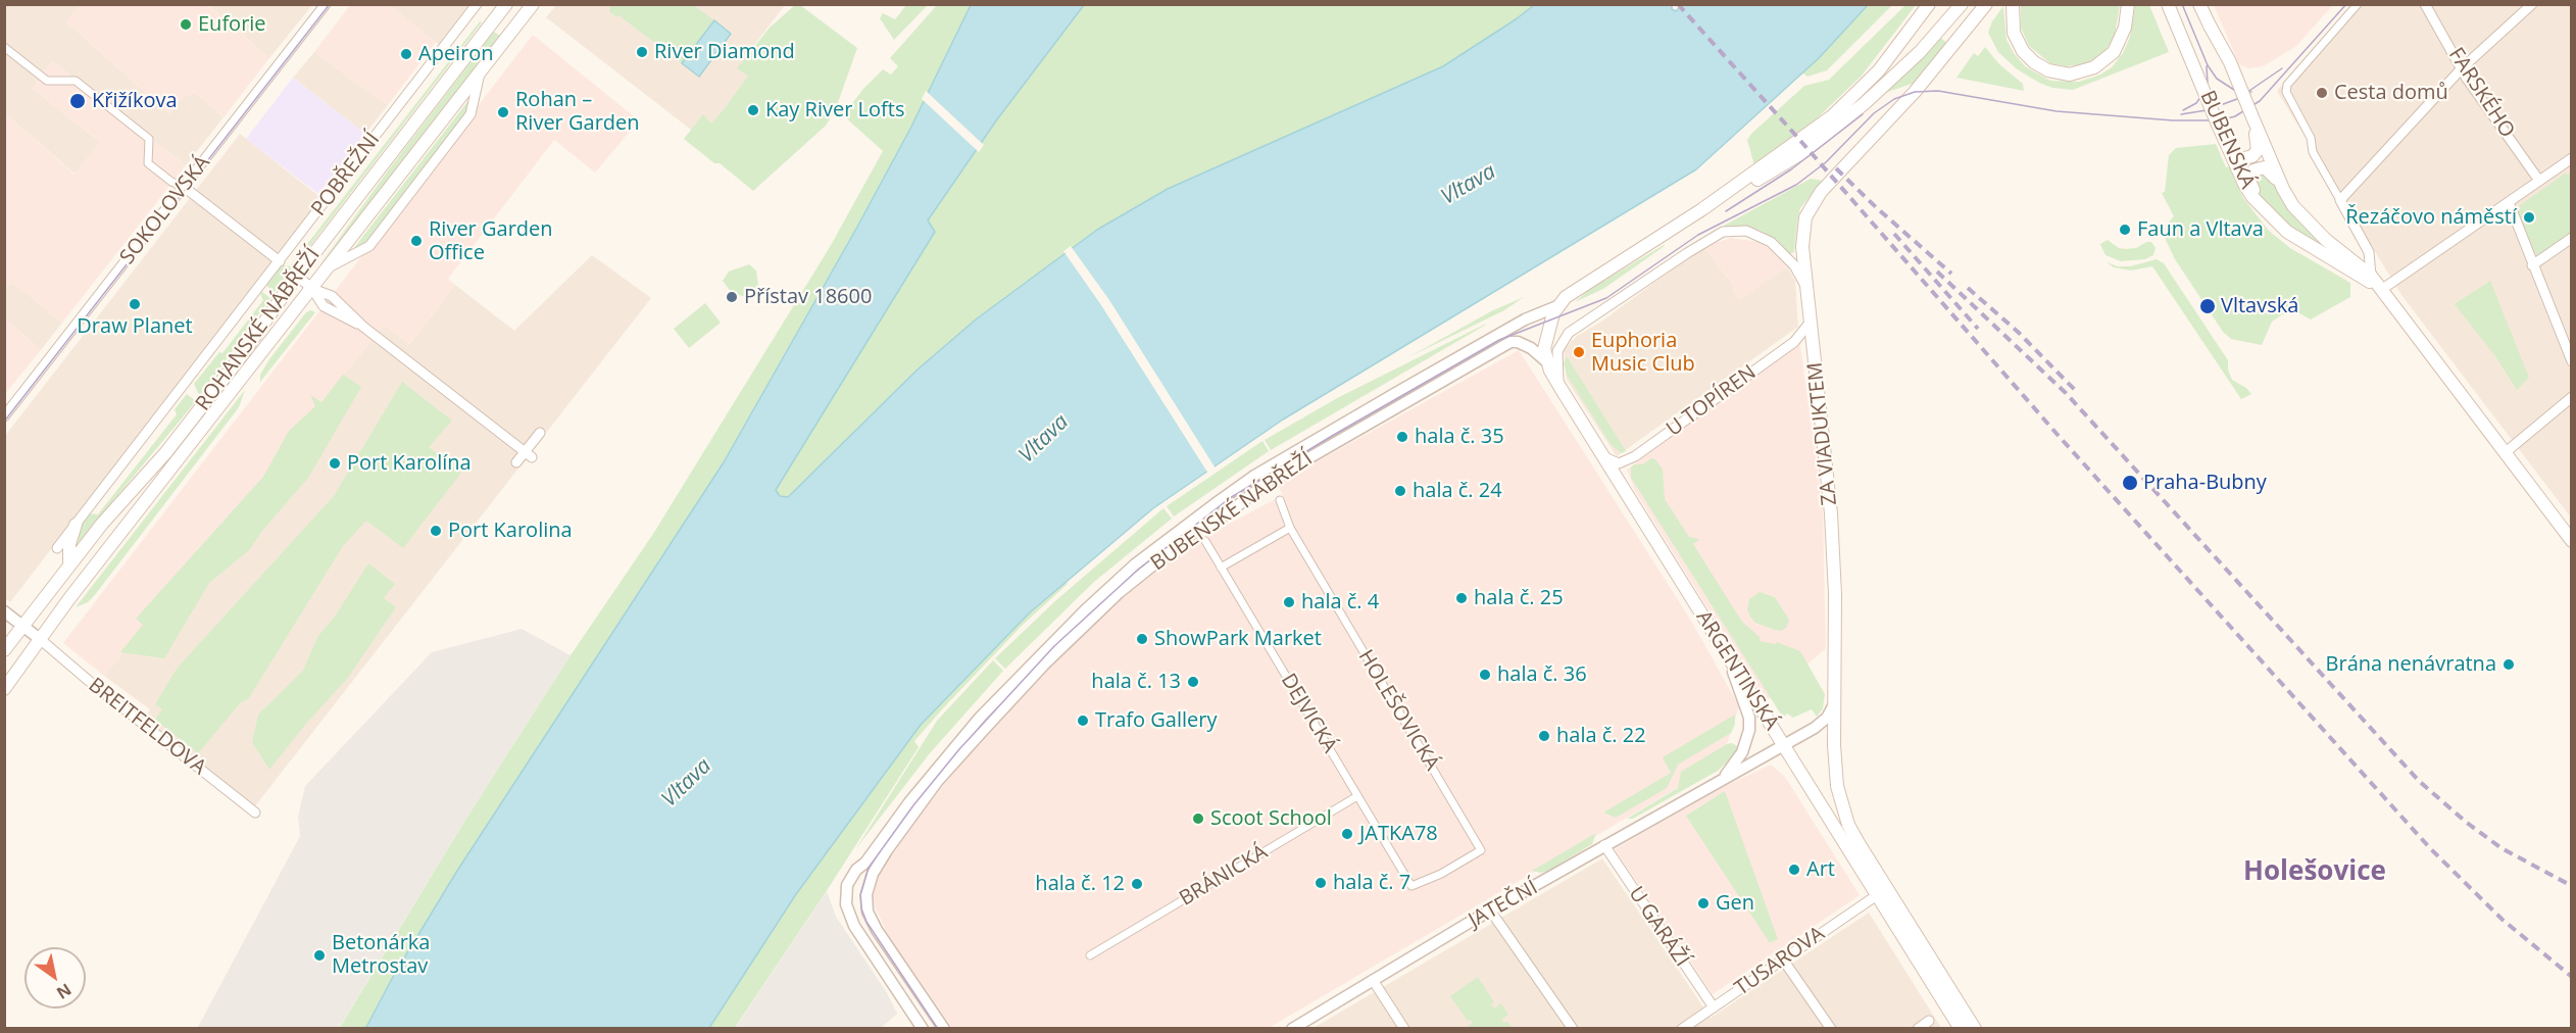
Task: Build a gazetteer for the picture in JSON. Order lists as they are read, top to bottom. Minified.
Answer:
{"streets":{"main road":["BUBENSKÁ","ROHANSKÉ NÁBŘEŽÍ","ZA VIADUKTEM","ARGENTINSKÁ"],"street":["FARSKÉHO","POBŘEŽNÍ","SOKOLOVSKÁ","U TOPÍREN","BUBENSKÉ NÁBŘEŽÍ","HOLEŠOVICKÁ","DEJVICKÁ","BREITFELDOVA","BRÁNICKÁ","JATEČNÍ","U GARÁŽÍ","TUSAROVA"]},"crossings":[["ROHANSKÉ NÁBŘEŽÍ","BREITFELDOVA"],["U TOPÍREN","ZA VIADUKTEM"],["U TOPÍREN","ARGENTINSKÁ"],["ZA VIADUKTEM","JATEČNÍ"],["BUBENSKÉ NÁBŘEŽÍ","ARGENTINSKÁ"],["ARGENTINSKÁ","JATEČNÍ"],["ARGENTINSKÁ","TUSAROVA"],["HOLEŠOVICKÁ","DEJVICKÁ"],["DEJVICKÁ","BRÁNICKÁ"],["JATEČNÍ","U GARÁŽÍ"],["U GARÁŽÍ","TUSAROVA"]],"districts":["Holešovice"],"water":["Vltava"],"places":["Euforie","River Diamond","Apeiron","Cesta domů","Křižíkova","Kay River Lofts","Rohan – River Garden","Řezáčovo náměstí","Faun a Vltava","River Garden Office","Přístav 18600","Draw Planet","Vltavská","Euphoria Music Club","hala č. 35","Port Karolína","Praha-Bubny","hala č. 24","Port Karolina","hala č. 25","hala č. 4","ShowPark Market","Brána nenávratna","hala č. 36","hala č. 13","Trafo Gallery","hala č. 22","Scoot School","JATKA78","Art","hala č. 7","hala č. 12","Gen","Betonárka Metrostav"],"north":"bottom right"}
